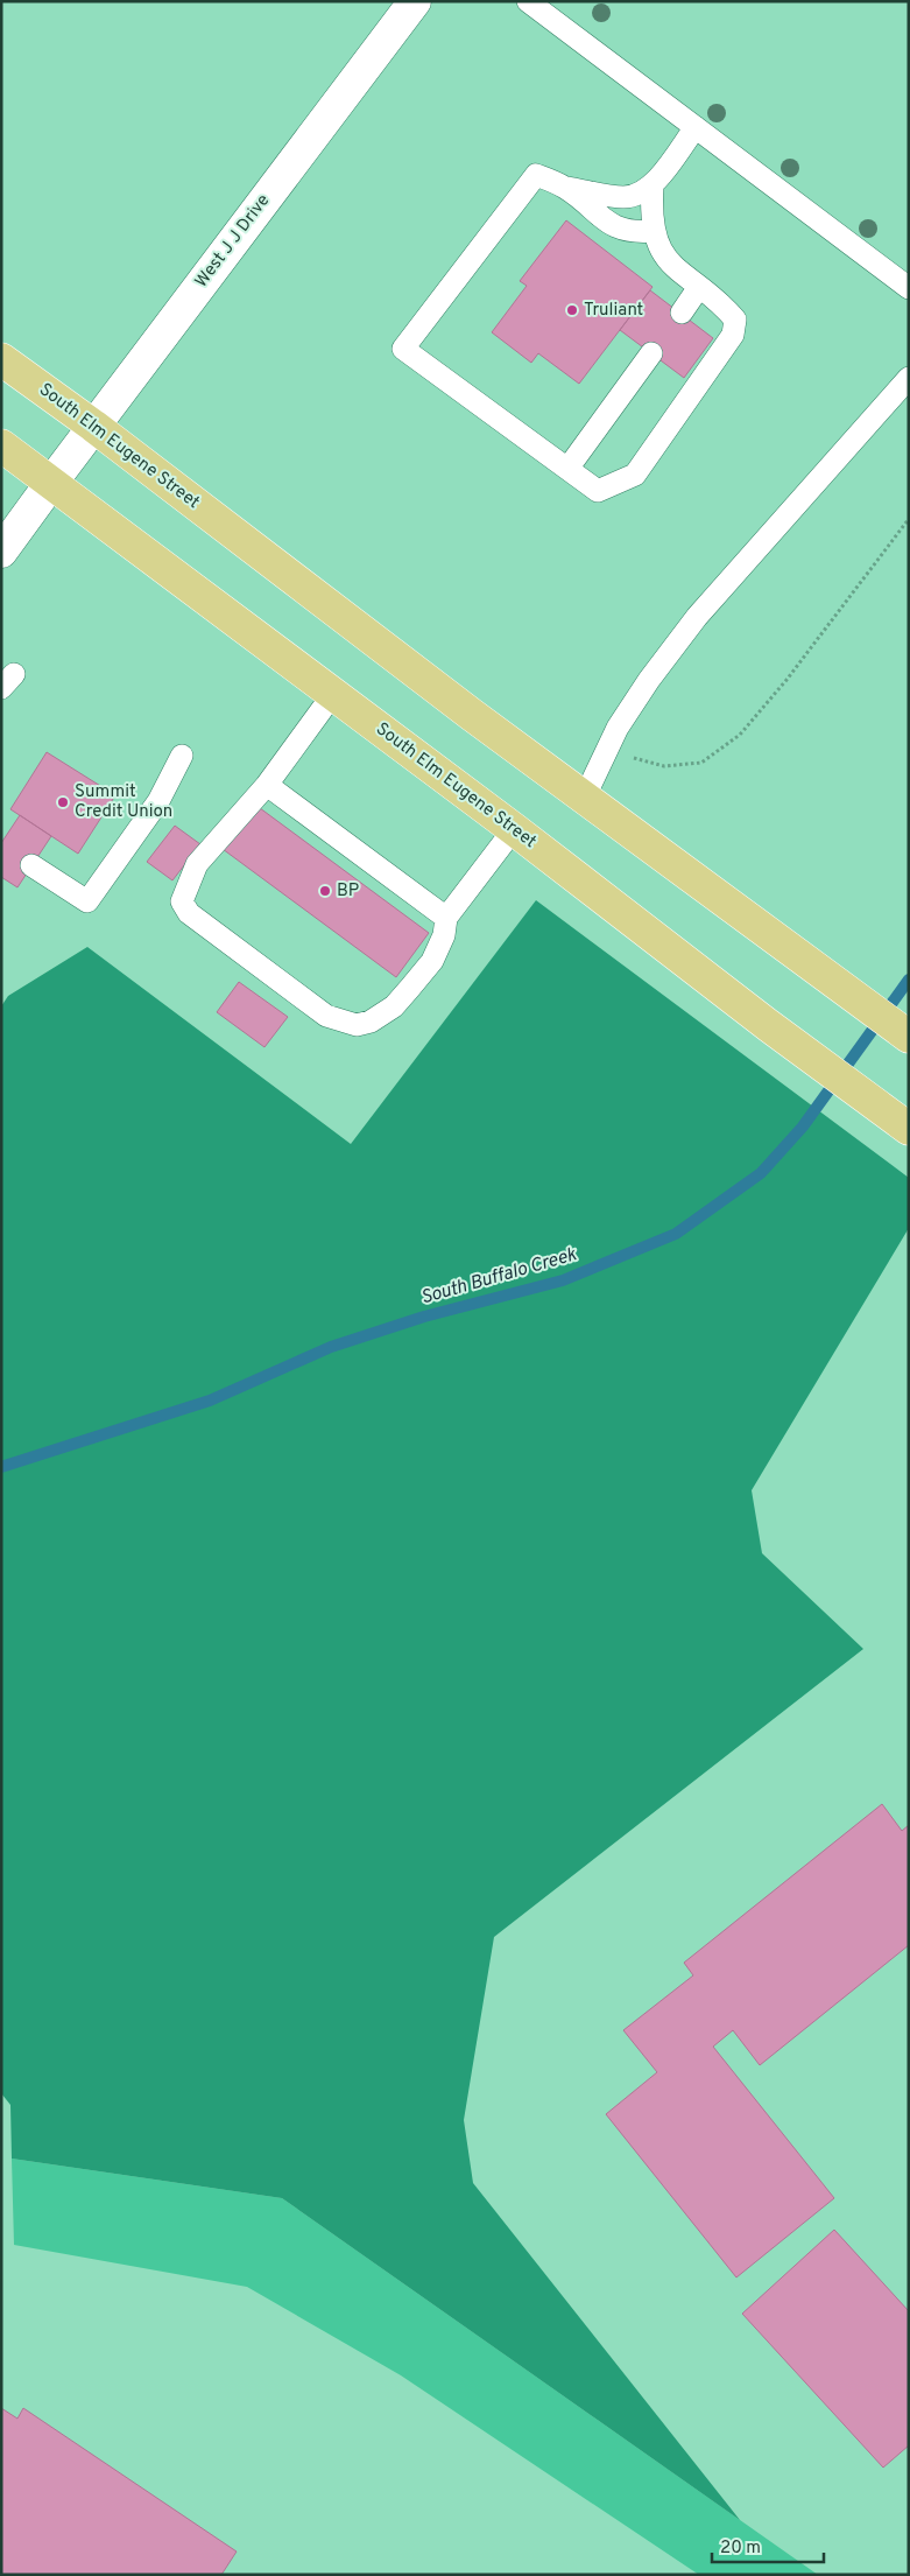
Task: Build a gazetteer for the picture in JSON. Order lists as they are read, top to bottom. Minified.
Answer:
{"streets":{"main road":["South Elm Eugene Street"],"street":["West J J Drive"]},"crossings":[["West J J Drive","South Elm Eugene Street"]],"water":["South Buffalo Creek"],"places":["Truliant","Summit Credit Union","BP"],"scale_bar":"20 m"}
